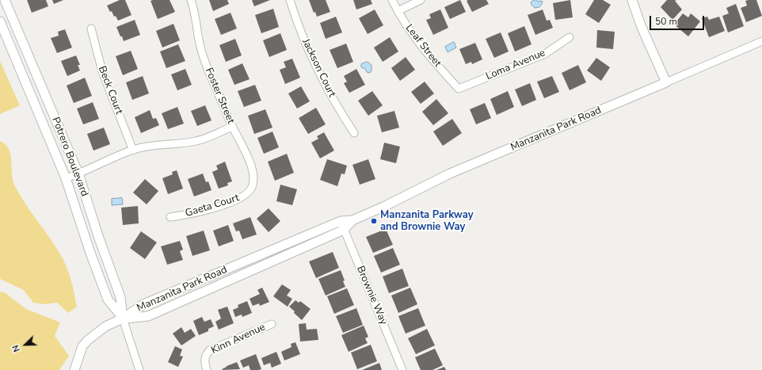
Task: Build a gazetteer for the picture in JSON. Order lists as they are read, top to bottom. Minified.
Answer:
{"streets":{"street":["Leaf Street","Loma Avenue","Jackson Court","Beck Court","Foster Street","Manzanita Park Road","Potrero Boulevard","Gaeta Court","Brownie Way","Kinn Avenue"]},"crossings":[["Leaf Street","Loma Avenue"],["Foster Street","Gaeta Court"],["Manzanita Park Road","Potrero Boulevard"],["Manzanita Park Road","Brownie Way"]],"places":["Manzanita Parkway and Brownie Way"],"scale_bar":"50 m","north":"bottom left"}
